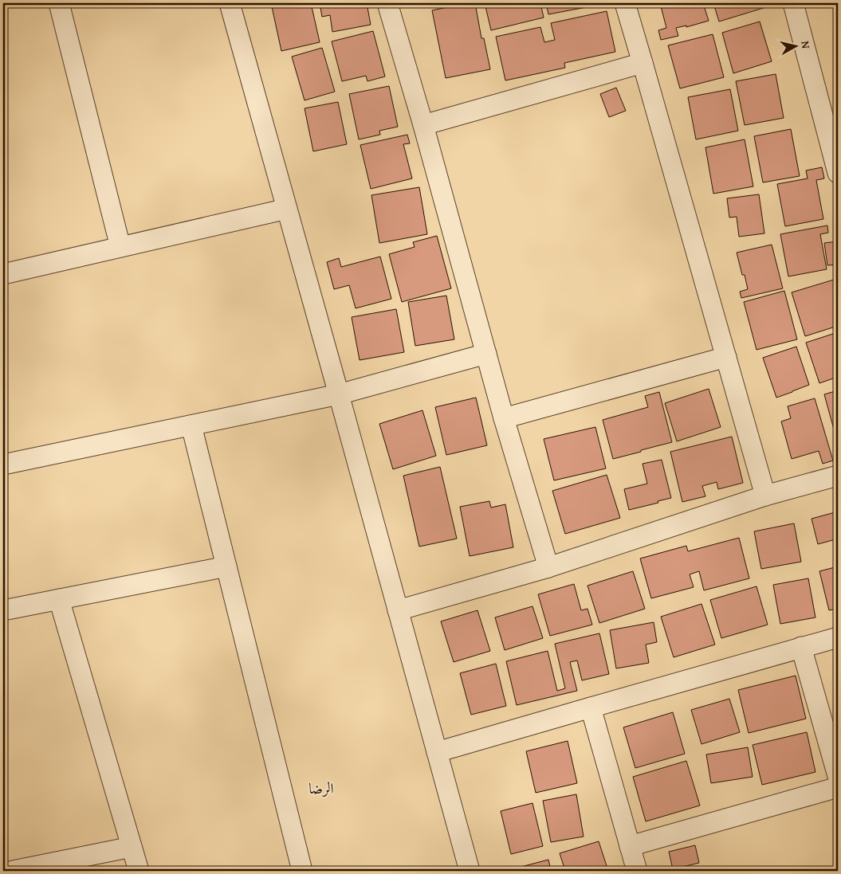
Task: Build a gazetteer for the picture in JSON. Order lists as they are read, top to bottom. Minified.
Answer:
{"districts":["الرضا"],"north":"right"}
